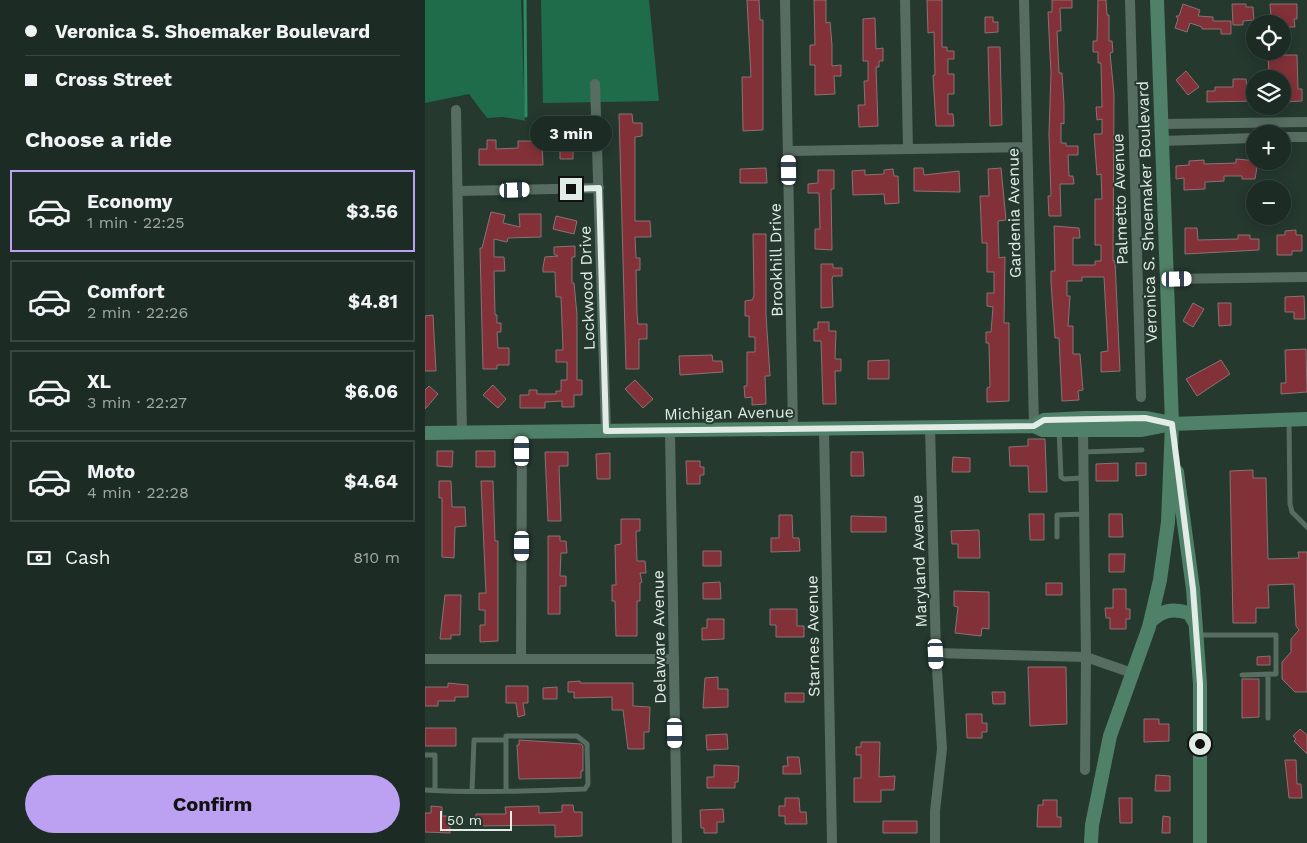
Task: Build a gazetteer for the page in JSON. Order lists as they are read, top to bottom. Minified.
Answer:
{"streets":{"street":["Palmetto Avenue","Veronica S. Shoemaker Boulevard","Gardenia Avenue","Brookhill Drive","Lockwood Drive","Michigan Avenue","Maryland Avenue","Starnes Avenue","Delaware Avenue"]},"crossings":[["Veronica S. Shoemaker Boulevard","Michigan Avenue"],["Gardenia Avenue","Michigan Avenue"],["Brookhill Drive","Michigan Avenue"],["Lockwood Drive","Michigan Avenue"],["Michigan Avenue","Maryland Avenue"],["Michigan Avenue","Starnes Avenue"],["Michigan Avenue","Delaware Avenue"]],"scale_bar":"50 m","page":{"banner":["Veronica S. Shoemaker Boulevard","Cross Street"],"map_buttons":["+","−"],"heading":"Choose a ride","bubble":"3 min","list":[{"name":"Economy","note":"1 min · 22:25","value":"$3.56"},{"name":"Comfort","note":"2 min · 22:26","value":"$4.81"},{"name":"XL","note":"3 min · 22:27","value":"$6.06"},{"name":"Moto","note":"4 min · 22:28","value":"$4.64"}],"pay":["Cash","810 m"],"buttons":"Confirm","scale":"50 m"}}
